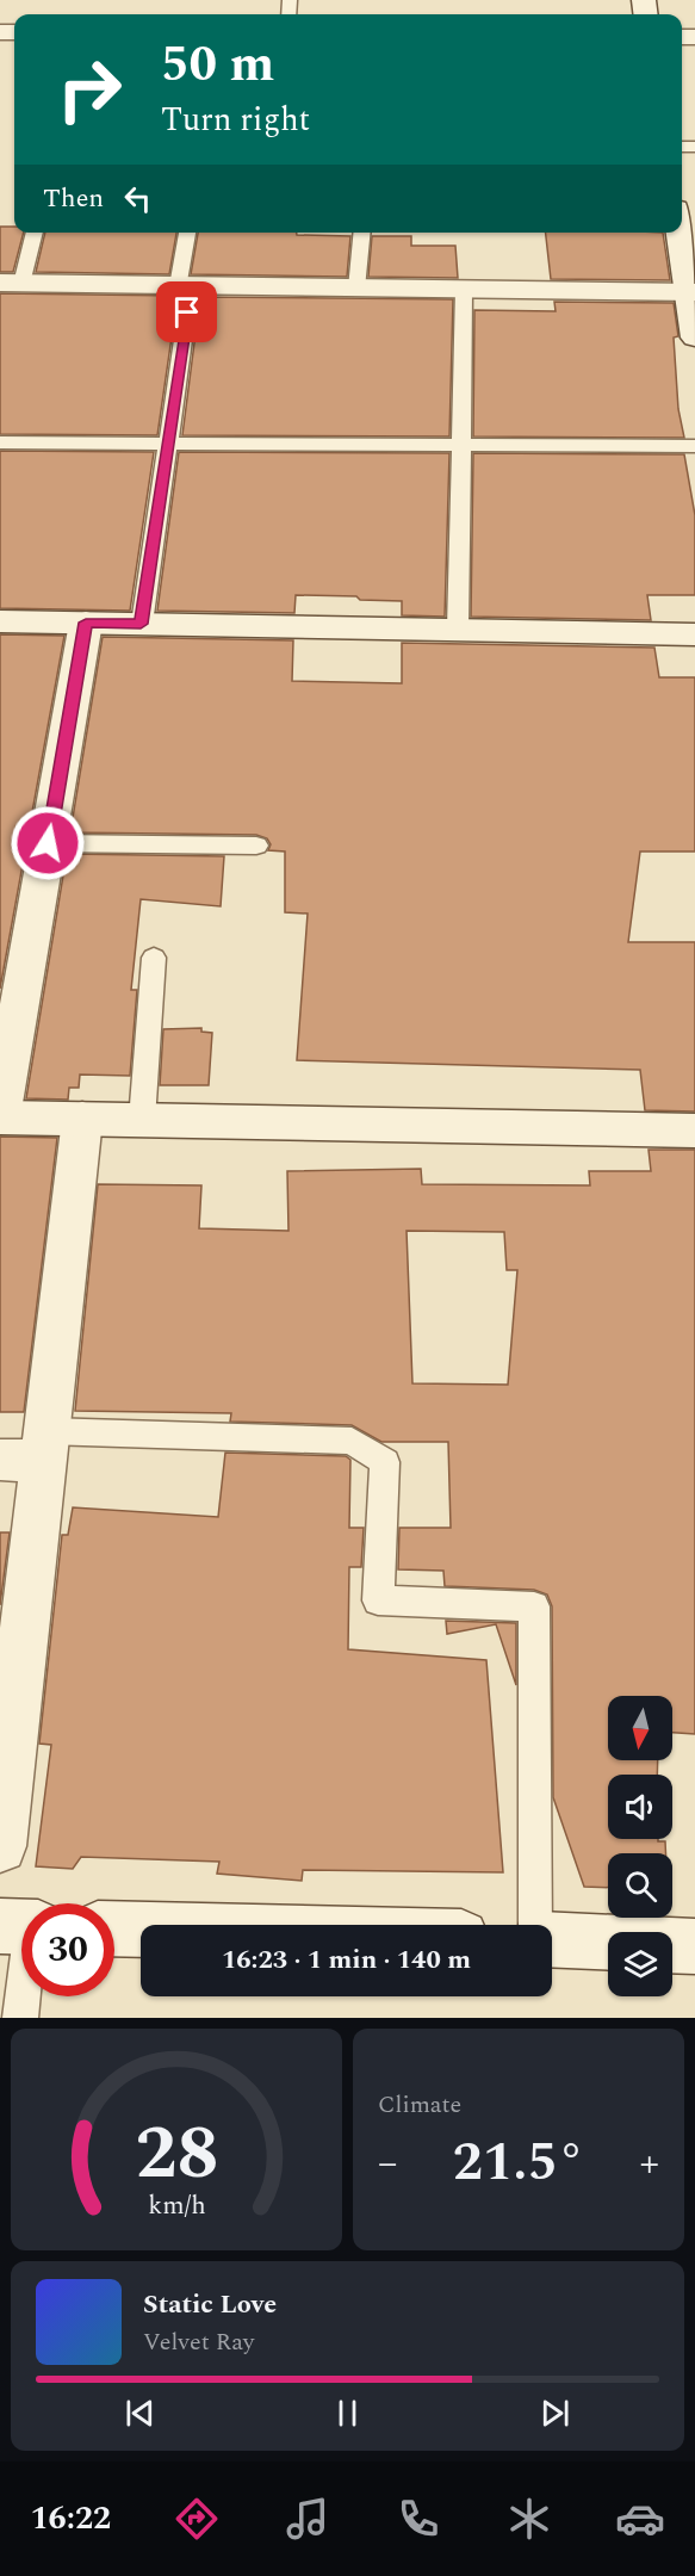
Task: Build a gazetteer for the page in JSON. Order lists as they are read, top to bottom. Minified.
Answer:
{"north":"bottom","page":{"turn":["50 m","Turn right"],"then":"Then","limit":"30","trip":"16:23 · 1 min · 140 m","tile":"Climate","heat":["−","21.5°","+"],"song":["Static Love","Velvet Ray"],"tabs":"16:22","gauge":["28","km/h"]}}
